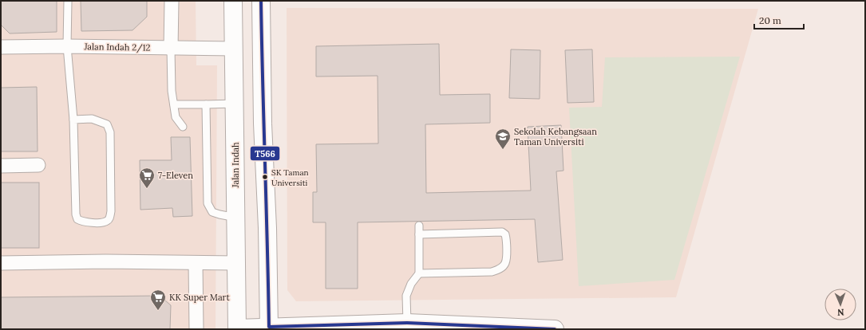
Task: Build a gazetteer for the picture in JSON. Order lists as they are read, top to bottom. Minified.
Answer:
{"streets":{"street":["Jalan Indah 2/12","Jalan Indah"]},"crossings":[["Jalan Indah 2/12","Jalan Indah"]],"places":{"school or university":["Sekolah Kebangsaan Taman Universiti"],"other":["SK Taman Universiti"],"supermarket":["7-Eleven","KK Super Mart"]},"lines":["transit line T566"],"scale_bar":"20 m","north":"bottom"}
